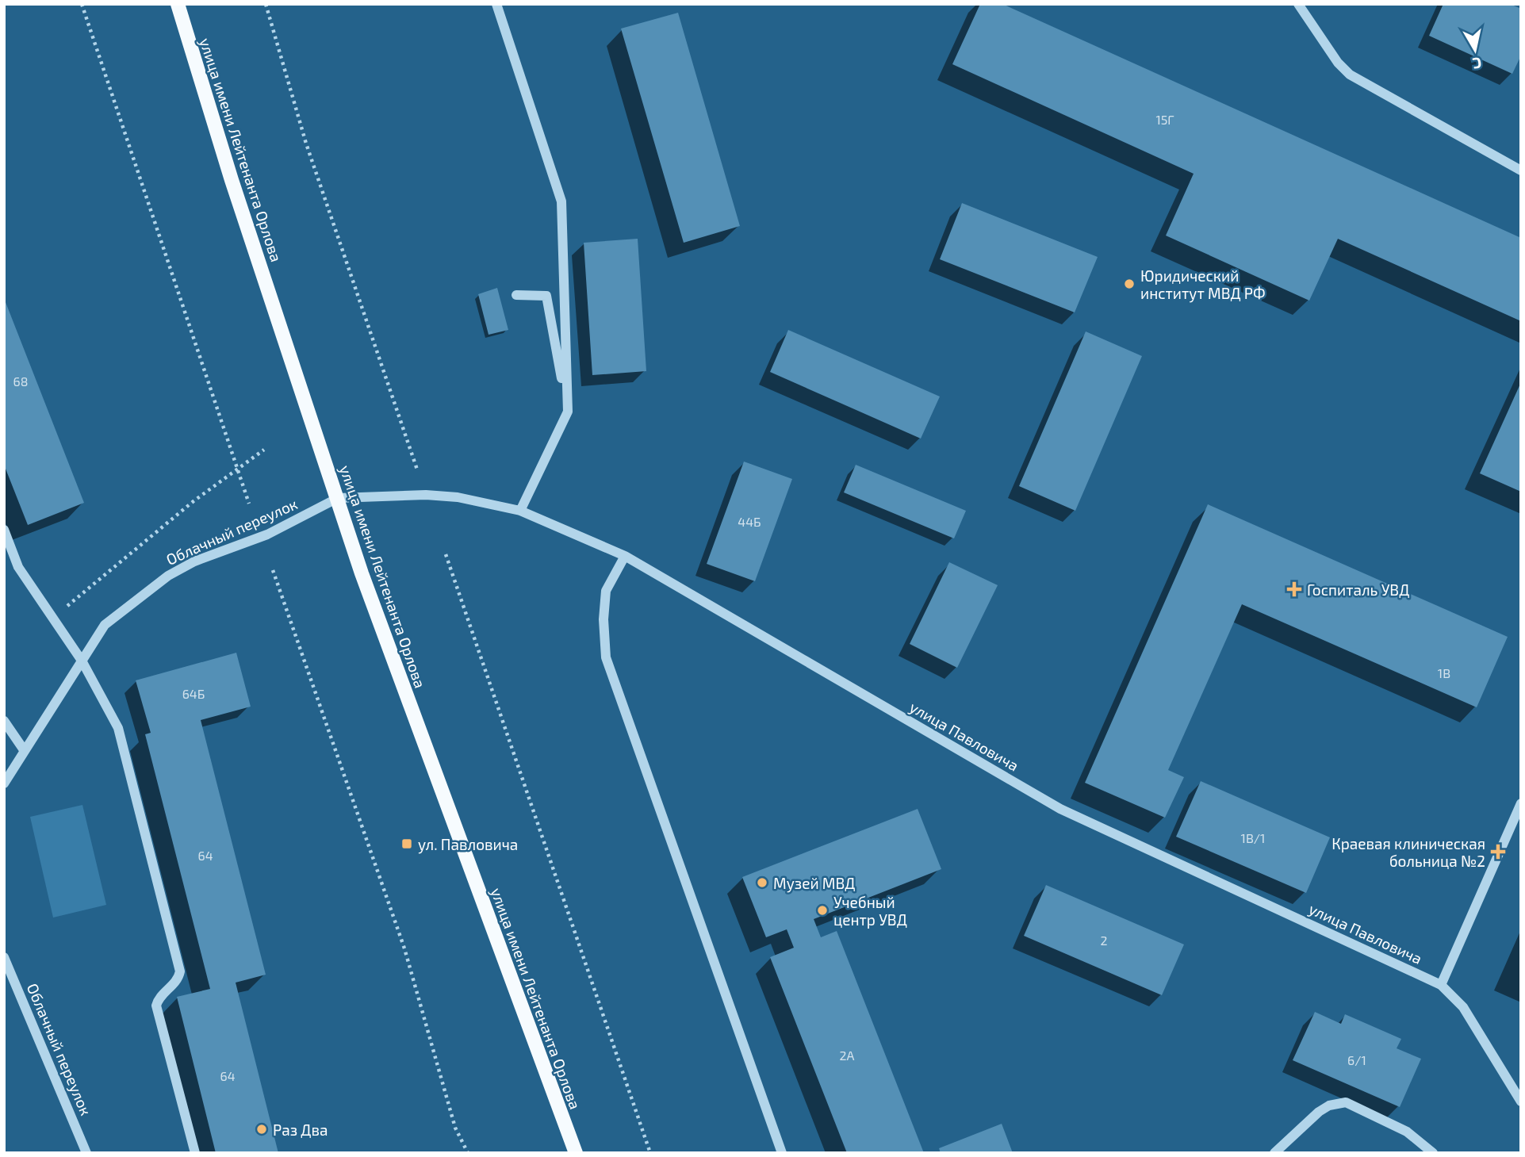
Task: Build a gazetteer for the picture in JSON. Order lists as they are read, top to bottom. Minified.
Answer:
{"streets":{"main road":["улица имени Лейтенанта Орлова"],"street":["Облачный переулок","улица Павловича"]},"crossings":[["улица имени Лейтенанта Орлова","Облачный переулок"],["улица имени Лейтенанта Орлова","улица Павловича"],["Облачный переулок","улица Павловича"]],"places":{"other":["Юридический институт МВД РФ","Музей МВД","Учебный центр УВД","Раз Два"],"health":["Госпиталь УВД","Краевая клиническая больница №2"],"transit":["ул. Павловича"]},"house_numbers":["15Г","68","44Б","1В","64Б","1В/1","64","2","2А","6/1","64"],"north":"bottom"}
